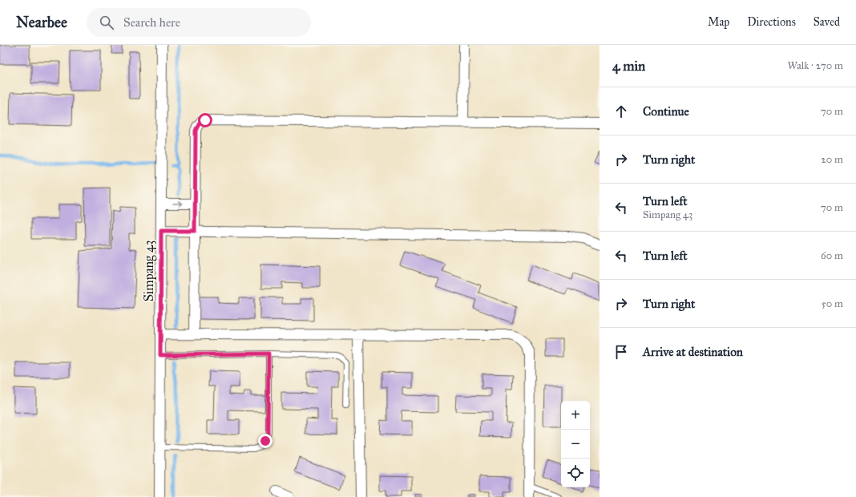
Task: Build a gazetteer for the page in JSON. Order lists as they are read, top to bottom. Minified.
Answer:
{"streets":{"street":["Simpang 43"]},"page":{"header":"Nearbee","search":"Search here","nav":["Map","Directions","Saved"],"heading":["4 min","Walk · 270 m"],"list":[["Continue","70 m"],["Turn right","20 m"],["Turn left","Simpang 43","70 m"],["Turn left","60 m"],["Turn right","50 m"],"Arrive at destination"],"map_buttons":["+","−"]}}
